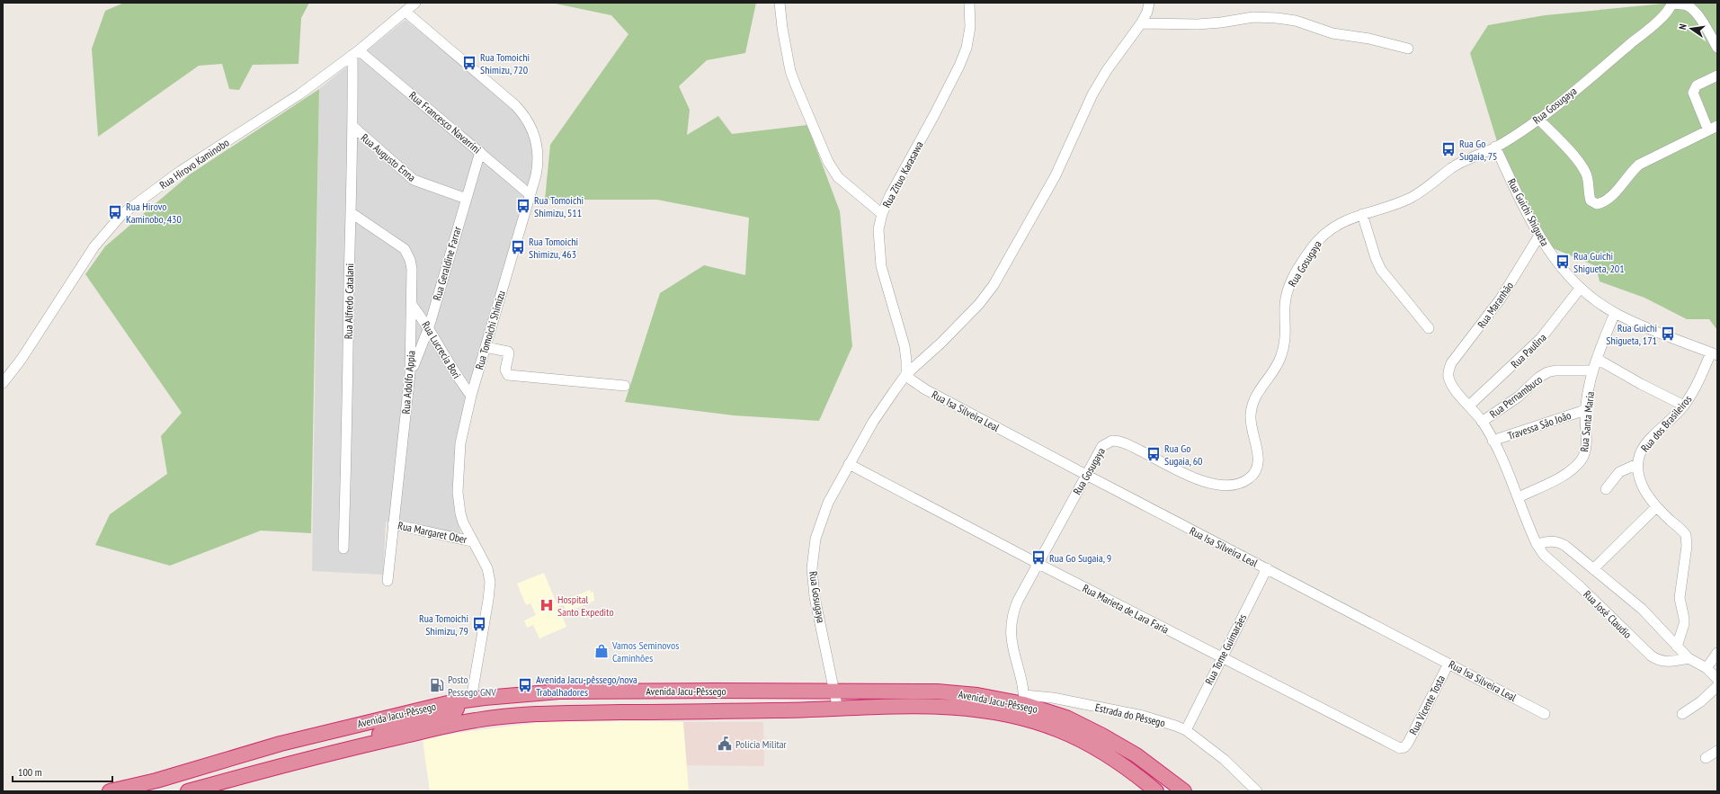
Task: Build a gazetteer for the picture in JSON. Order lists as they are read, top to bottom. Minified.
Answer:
{"streets":{"highway":["Avenida Jacu-Pêssego"],"street":["Rua Gosugaya","Rua Francesco Navarrini","Rua Augusto Enna","Rua Hirovo Kaminobo","Rua Zituo Karasawa","Rua Guichi Shigueta","Rua Geraldine Farrar","Rua Alfredo Catalani","Rua Maranhão","Rua Tomoichi Shimizu","Rua Lucrecia Bori","Rua Paulina","Rua Adolfo Appia","Rua Pernambuco","Rua Isa Silveira Leal","Rua Santa Maria","Rua dos Brasileiros","Travessa São João","Rua Margaret Ober","Rua Marieta de Lara Faria","Rua José Claudio","Rua Tome Guimarães","Rua Vicente Tosta","Estrada do Pêssego"]},"crossings":[["Rua Gosugaya","Rua Zituo Karasawa"],["Rua Gosugaya","Rua Guichi Shigueta"],["Rua Gosugaya","Rua Isa Silveira Leal"],["Rua Gosugaya","Rua Marieta de Lara Faria"],["Rua Gosugaya","Avenida Jacu-Pêssego"],["Rua Gosugaya","Estrada do Pêssego"],["Rua Francesco Navarrini","Rua Hirovo Kaminobo"],["Rua Francesco Navarrini","Rua Geraldine Farrar"],["Rua Francesco Navarrini","Rua Alfredo Catalani"],["Rua Francesco Navarrini","Rua Tomoichi Shimizu"],["Rua Augusto Enna","Rua Geraldine Farrar"],["Rua Augusto Enna","Rua Alfredo Catalani"],["Rua Hirovo Kaminobo","Rua Alfredo Catalani"],["Rua Hirovo Kaminobo","Rua Tomoichi Shimizu"],["Rua Zituo Karasawa","Rua Isa Silveira Leal"],["Rua Guichi Shigueta","Rua Maranhão"],["Rua Guichi Shigueta","Rua Paulina"],["Rua Guichi Shigueta","Rua Santa Maria"],["Rua Guichi Shigueta","Rua dos Brasileiros"],["Rua Geraldine Farrar","Rua Lucrecia Bori"],["Rua Geraldine Farrar","Rua Adolfo Appia"],["Rua Alfredo Catalani","Rua Adolfo Appia"],["Rua Maranhão","Rua José Claudio"],["Rua Tomoichi Shimizu","Rua Lucrecia Bori"],["Rua Tomoichi Shimizu","Rua Margaret Ober"],["Rua Tomoichi Shimizu","Avenida Jacu-Pêssego"],["Rua Lucrecia Bori","Rua Adolfo Appia"],["Rua Paulina","Rua José Claudio"],["Rua Adolfo Appia","Rua Margaret Ober"],["Rua Pernambuco","Rua Santa Maria"],["Rua Pernambuco","Rua José Claudio"],["Rua Isa Silveira Leal","Rua Tome Guimarães"],["Rua Isa Silveira Leal","Rua Vicente Tosta"],["Rua Santa Maria","Travessa São João"],["Rua Santa Maria","Rua José Claudio"],["Travessa São João","Rua José Claudio"],["Rua Marieta de Lara Faria","Rua Tome Guimarães"],["Rua Marieta de Lara Faria","Rua Vicente Tosta"],["Rua Tome Guimarães","Estrada do Pêssego"],["Avenida Jacu-Pêssego","Estrada do Pêssego"]],"places":{"bus stop":["Rua Tomoichi Shimizu, 720","Rua Go Sugaia, 75","Rua Tomoichi Shimizu, 511","Rua Hirovo Kaminobo, 430","Rua Tomoichi Shimizu, 463","Rua Guichi Shigueta, 201","Rua Guichi Shigueta, 171","Rua Go Sugaia, 60","Rua Go Sugaia, 9","Rua Tomoichi Shimizu, 79","Avenida Jacu-pêssego/nova Trabalhadores"],"hospital":["Hospital Santo Expedito"],"shop":["Vamos Seminovos Caminhões"],"fuel station":["Posto Pessego GNV"],"public building":["Polícia Militar"]},"scale_bar":"100 m","north":"left"}
